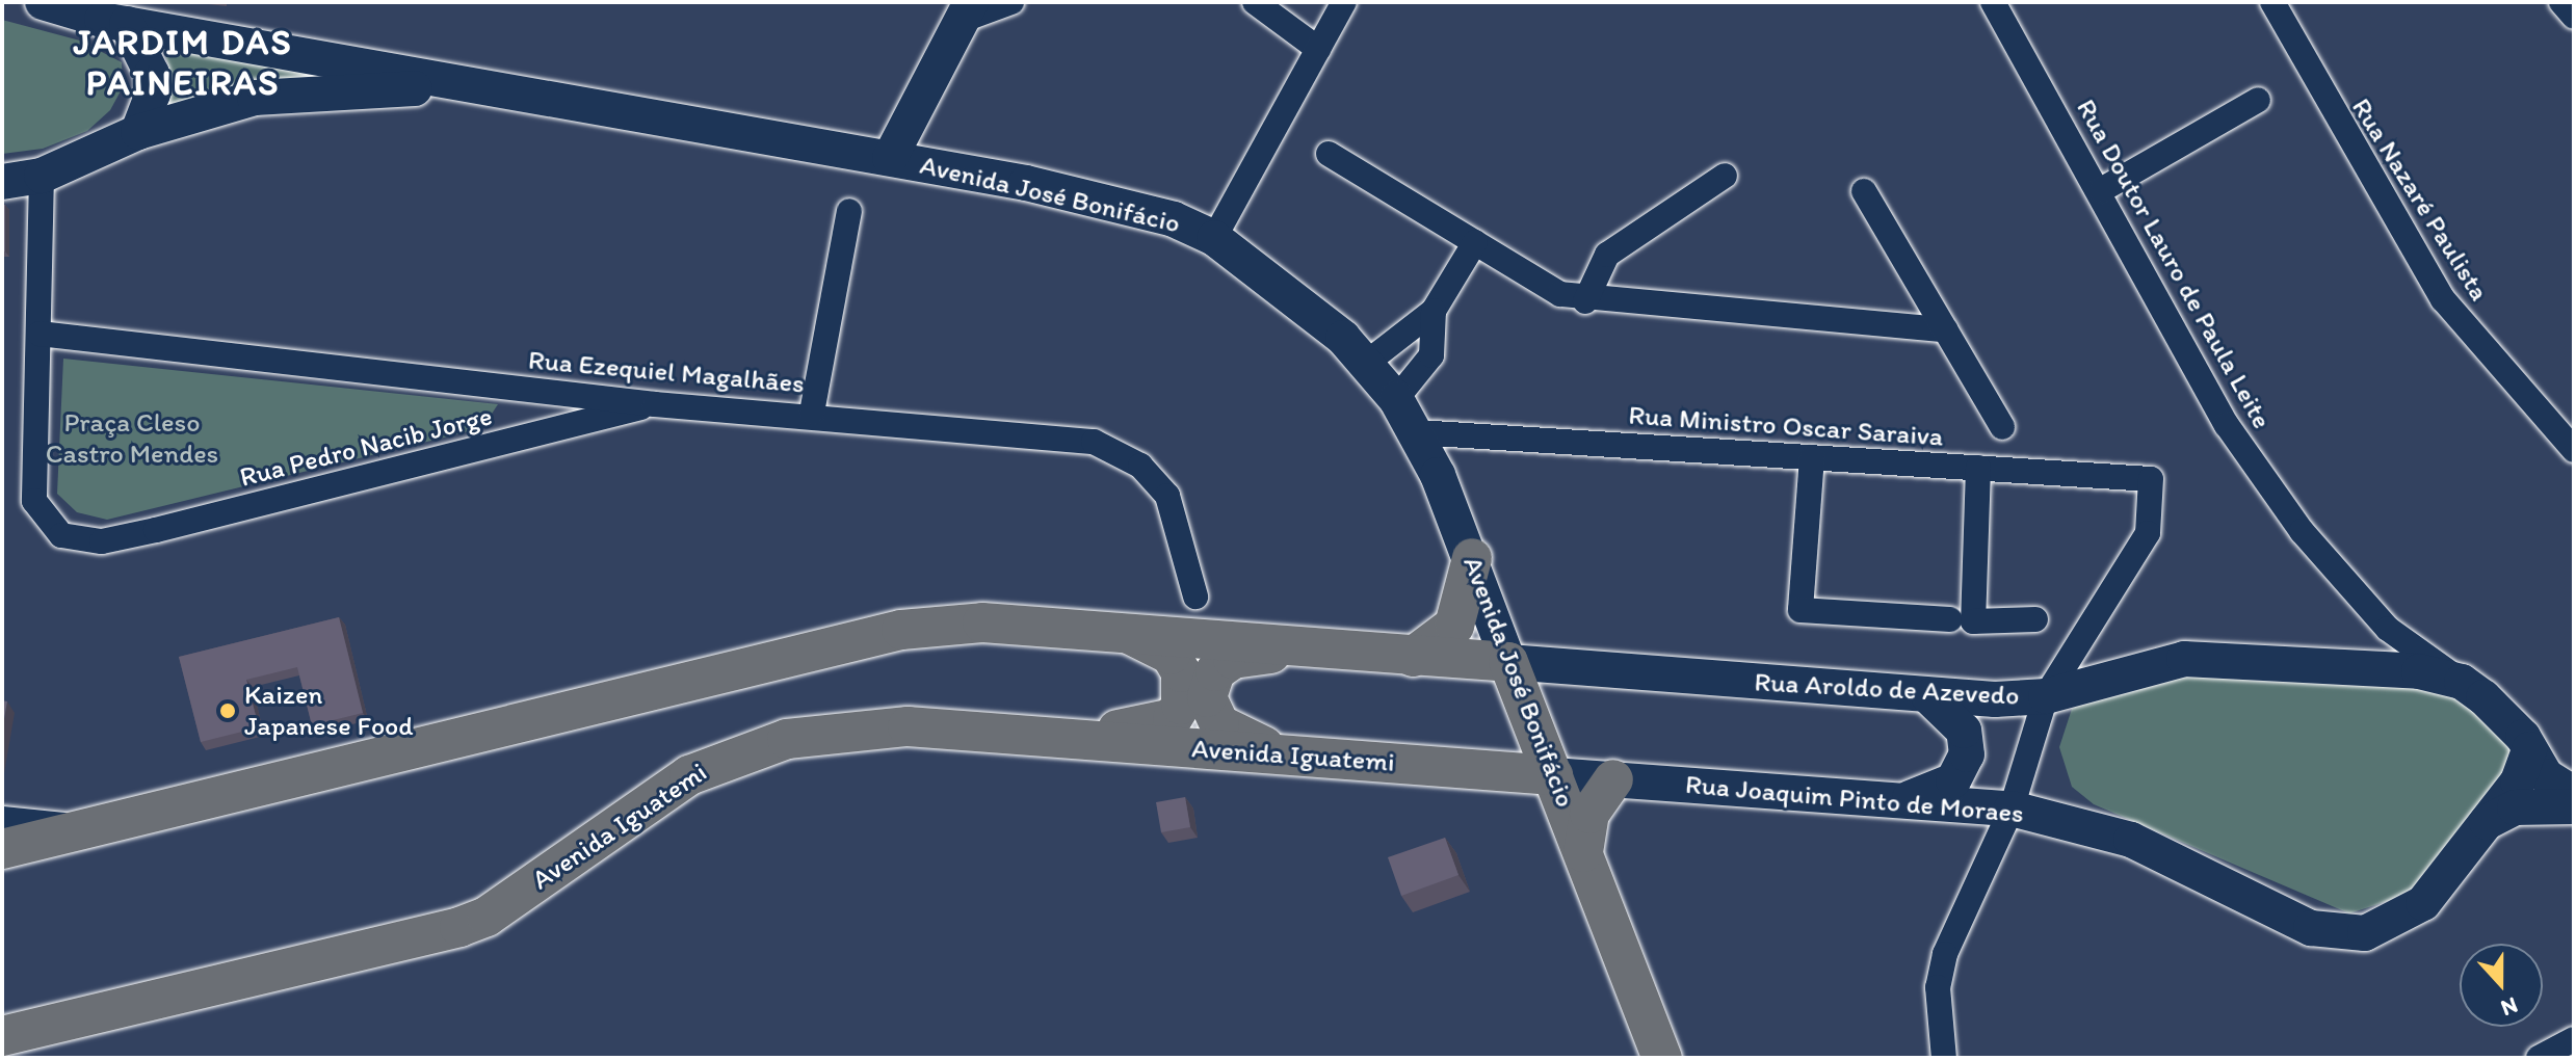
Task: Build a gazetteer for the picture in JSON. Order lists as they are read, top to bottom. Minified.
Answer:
{"streets":{"main road":["Avenida José Bonifácio","Rua Aroldo de Azevedo","Avenida Iguatemi","Rua Joaquim Pinto de Moraes"],"street":["Rua Nazaré Paulista","Rua Doutor Lauro de Paula Leite","Rua Ezequiel Magalhães","Rua Ministro Oscar Saraiva","Rua Pedro Nacib Jorge"]},"crossings":[["Avenida José Bonifácio","Rua Ministro Oscar Saraiva"],["Avenida José Bonifácio","Rua Aroldo de Azevedo"],["Avenida José Bonifácio","Avenida Iguatemi"],["Avenida José Bonifácio","Rua Joaquim Pinto de Moraes"],["Rua Doutor Lauro de Paula Leite","Rua Aroldo de Azevedo"],["Rua Ezequiel Magalhães","Rua Pedro Nacib Jorge"],["Rua Ministro Oscar Saraiva","Rua Aroldo de Azevedo"],["Rua Aroldo de Azevedo","Rua Joaquim Pinto de Moraes"],["Avenida Iguatemi","Rua Joaquim Pinto de Moraes"]],"districts":["JARDIM DAS PAINEIRAS"],"parks":["Praça Cleso Castro Mendes"],"places":["Kaizen Japanese Food"],"north":"bottom"}
